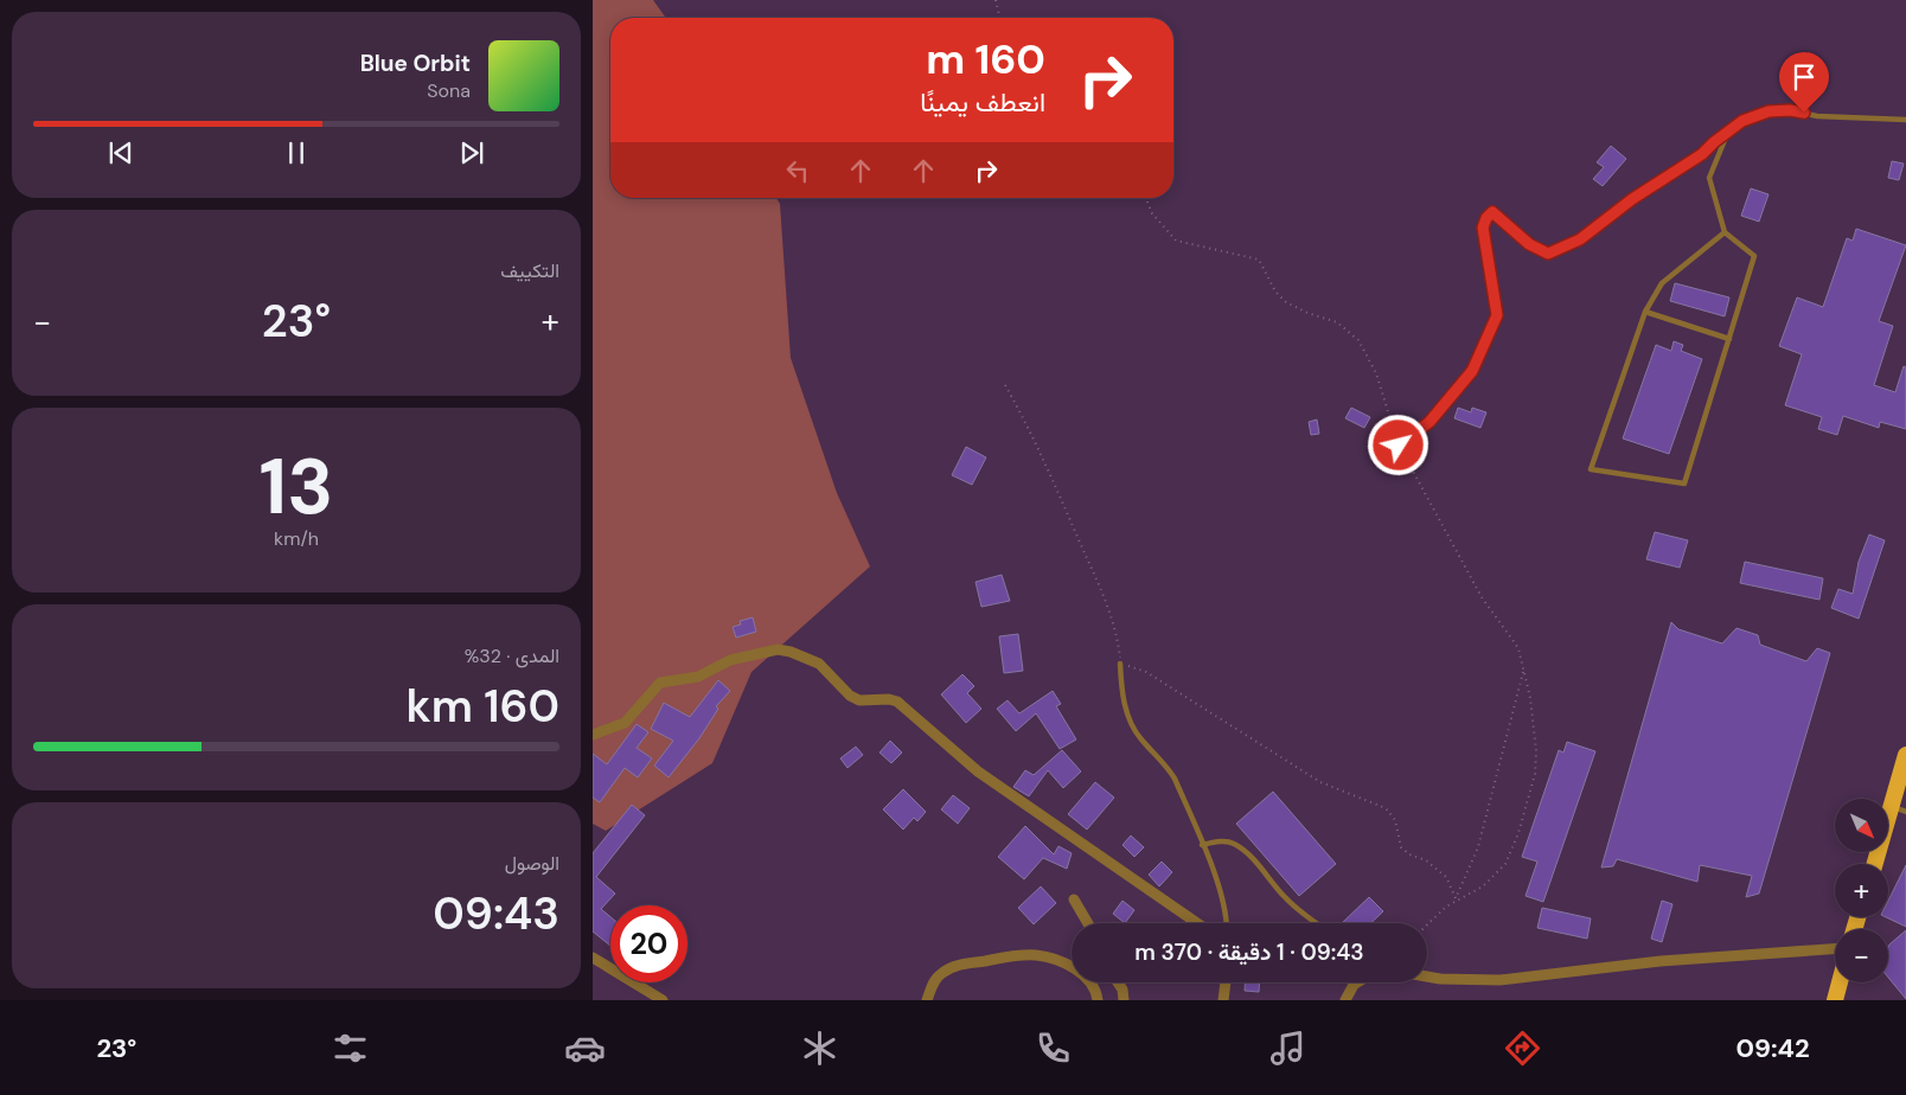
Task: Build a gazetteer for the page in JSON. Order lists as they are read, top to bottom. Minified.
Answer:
{"north":"bottom right","page":{"turn":["160 m","انعطف يمينًا"],"song":["Blue Orbit","Sona"],"tile":["التكييف",["13","km/h"],["المدى · 32%","160 km"],["الوصول","09:43"]],"heat":["−","23°","+"],"map_buttons":["+","−"],"limit":"20","trip":"09:43 · 1 دقيقة · 370 m","tabs":["09:42","23°"]}}
